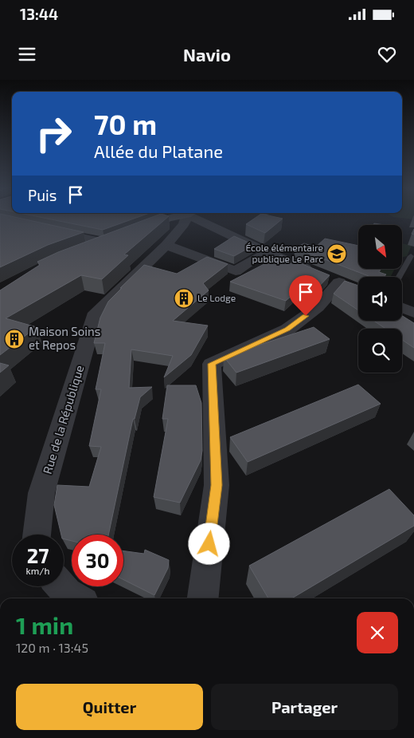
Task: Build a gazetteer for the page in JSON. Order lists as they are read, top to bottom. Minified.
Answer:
{"streets":{"street":["Rue de la République"]},"places":{"school or university":["École élémentaire publique Le Parc"],"building":["Le Lodge","Maison Soins et Repos"]},"north":"bottom right","page":{"status":"13:44","header":"Navio","turn":["70 m","Allée du Platane"],"then":"Puis","speed":"27 km/h","limit":"30","heading":["1 min","120 m · 13:45"],"buttons":["Quitter","Partager"]}}
